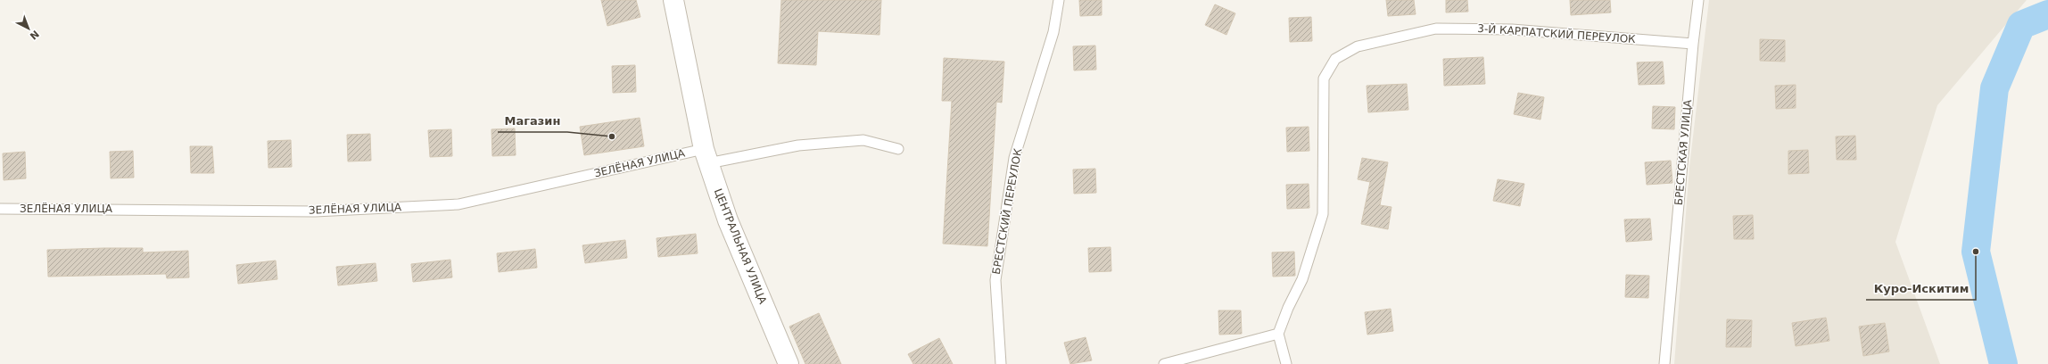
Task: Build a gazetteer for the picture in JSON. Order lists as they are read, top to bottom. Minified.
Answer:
{"streets":{"street":["ЦЕНТРАЛЬНАЯ УЛИЦА"],"lane":["3-Й КАРПАТСКИЙ ПЕРЕУЛОК","БРЕСТСКАЯ УЛИЦА","ЗЕЛЁНАЯ УЛИЦА","БРЕСТСКИЙ ПЕРЕУЛОК"]},"crossings":[["3-Й КАРПАТСКИЙ ПЕРЕУЛОК","БРЕСТСКАЯ УЛИЦА"],["ЗЕЛЁНАЯ УЛИЦА","ЦЕНТРАЛЬНАЯ УЛИЦА"]],"places":["Магазин","Куро-Искитим"],"north":"bottom right"}
